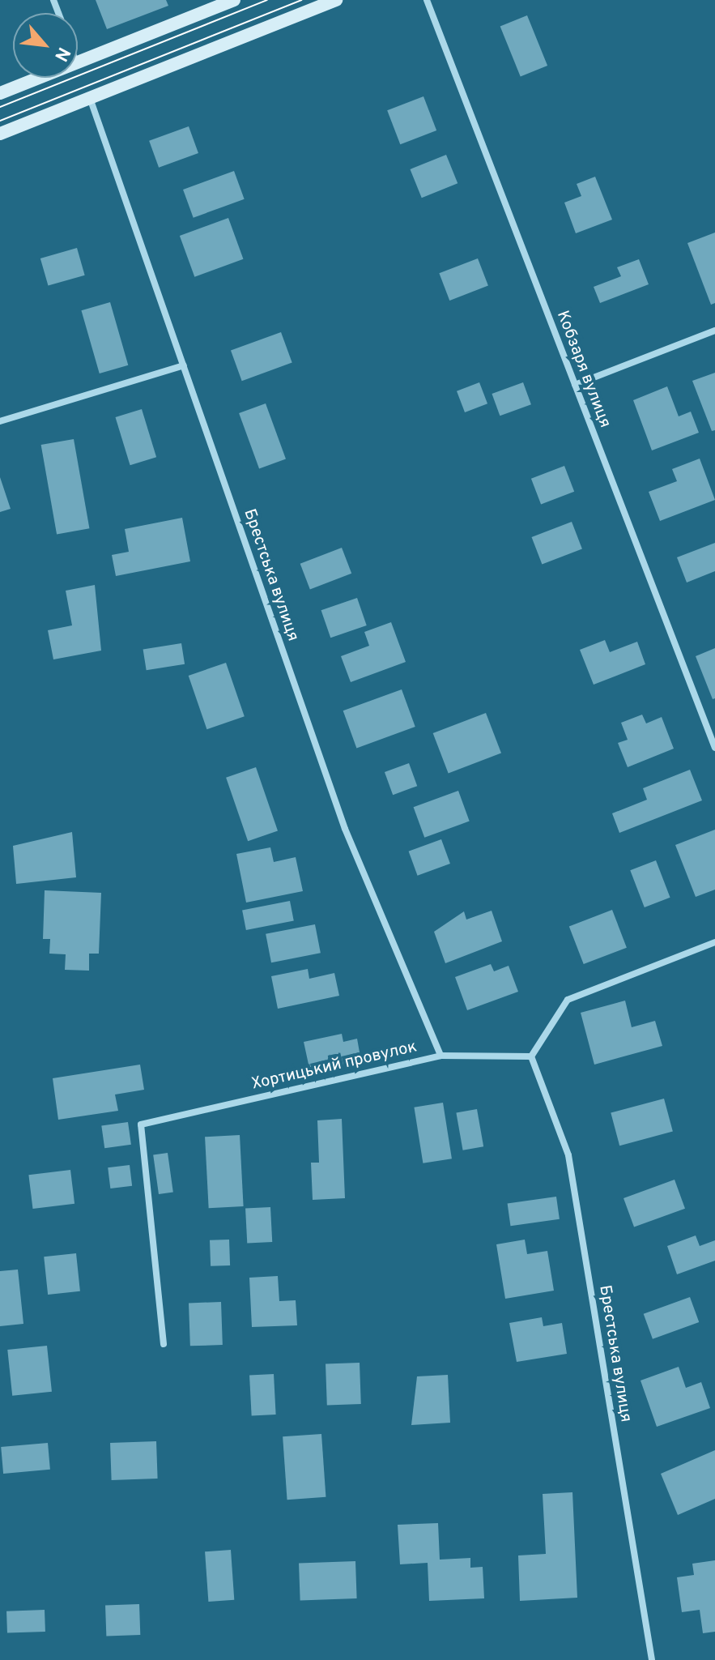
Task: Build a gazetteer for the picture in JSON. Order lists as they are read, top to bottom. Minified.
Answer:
{"streets":{"street":["Кобзаря вулиця","Брестська вулиця","Хортицький провулок"]},"crossings":[["Брестська вулиця","Хортицький провулок"]],"north":"bottom right"}
